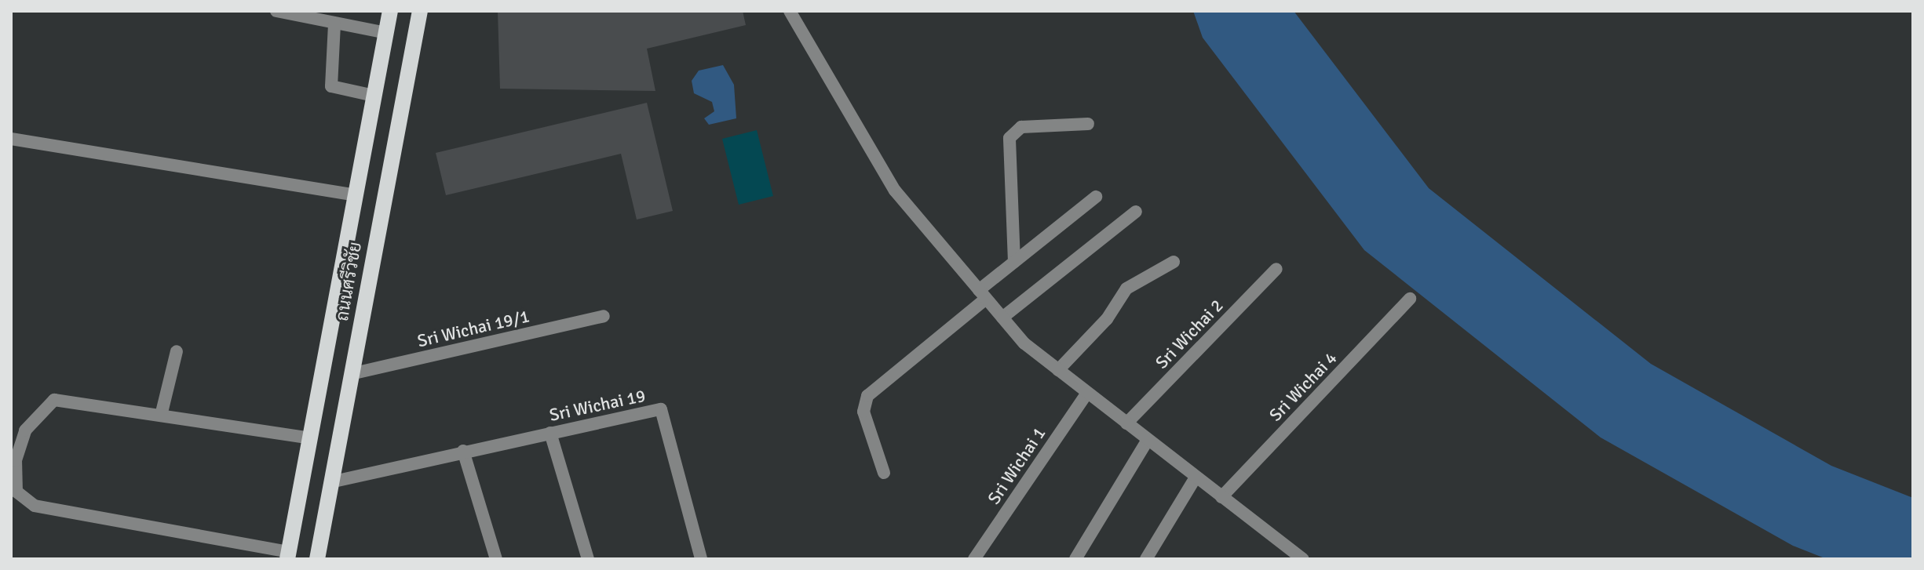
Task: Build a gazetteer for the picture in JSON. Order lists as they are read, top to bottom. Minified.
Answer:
{"streets":{"main road":["ถนนศรีวิชัย"],"street":["Sri Wichai 19/1","Sri Wichai 2","Sri Wichai 4","Sri Wichai 19","Sri Wichai 1"]},"crossings":[["ถนนศรีวิชัย","Sri Wichai 19/1"],["ถนนศรีวิชัย","Sri Wichai 19"]]}
